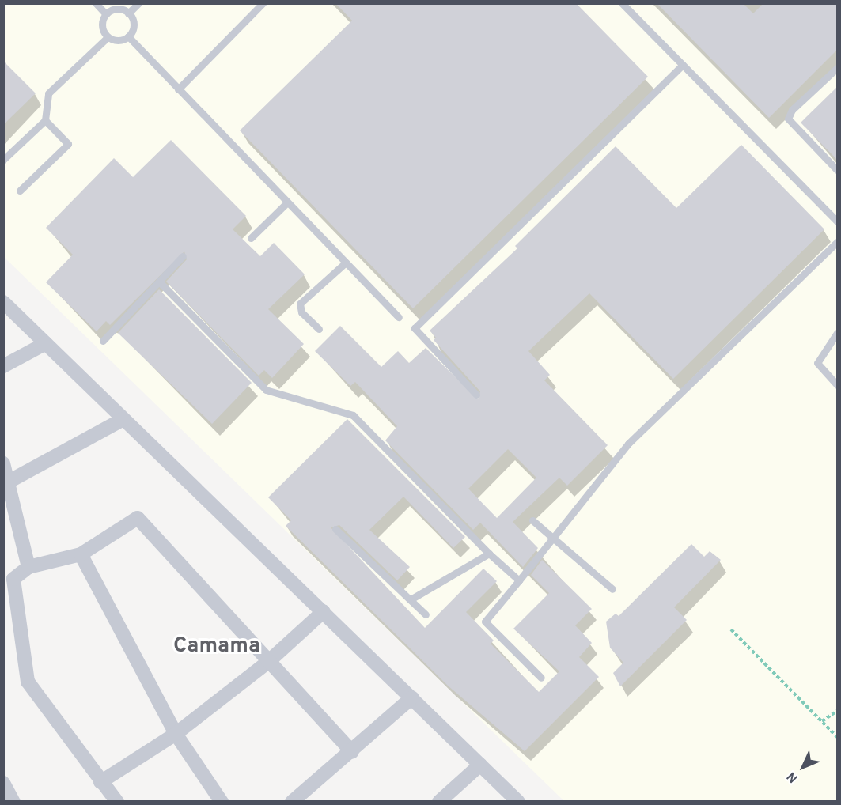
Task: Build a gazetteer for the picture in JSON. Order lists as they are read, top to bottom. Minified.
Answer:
{"districts":["Camama"],"north":"bottom left"}
